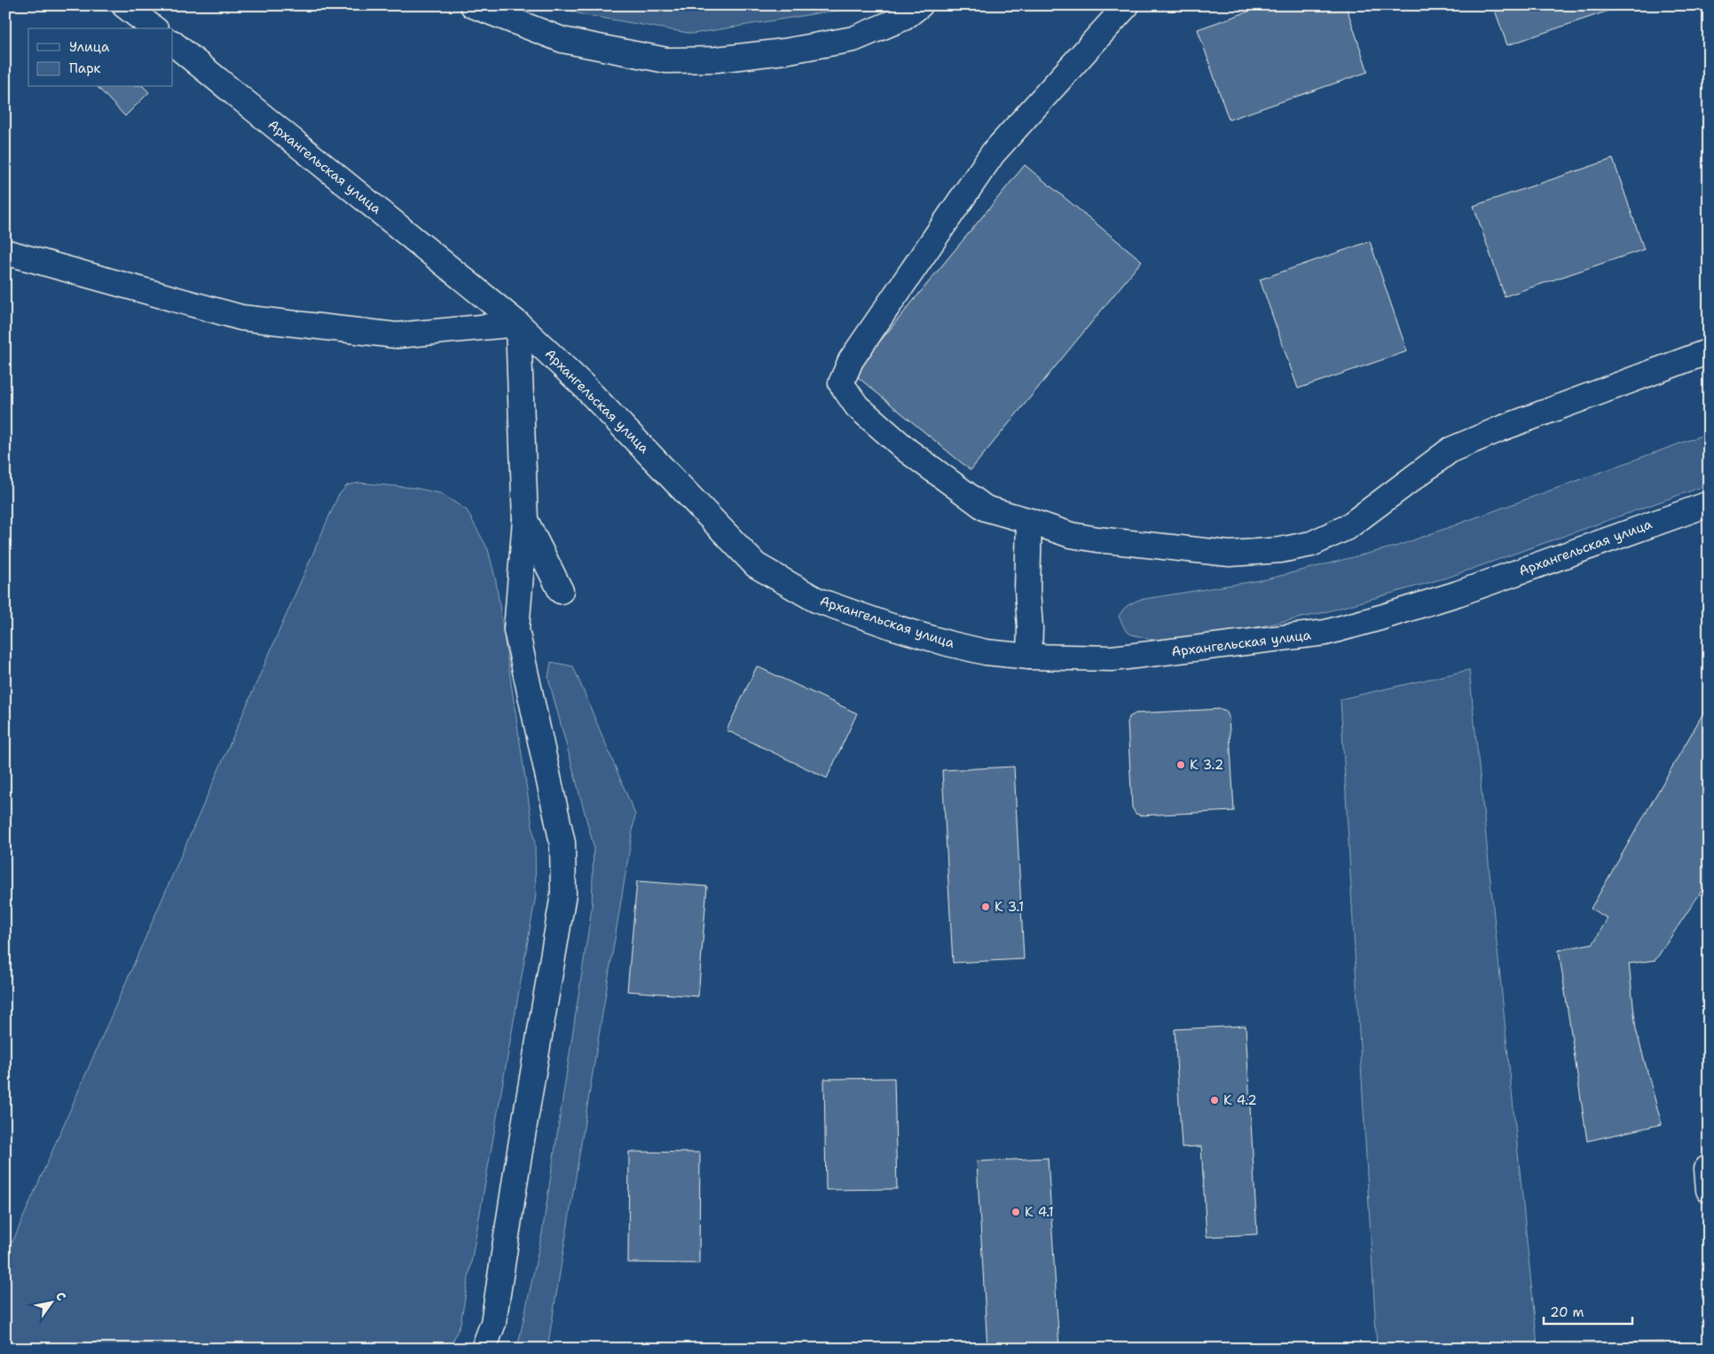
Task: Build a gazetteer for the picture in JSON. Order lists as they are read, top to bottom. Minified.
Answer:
{"streets":{"street":["Архангельская улица"]},"places":["К 3.2","К 3.1","К 4.2","К 4.1"],"legend":["Улица","Парк"],"scale_bar":"20 m","north":"top right"}
